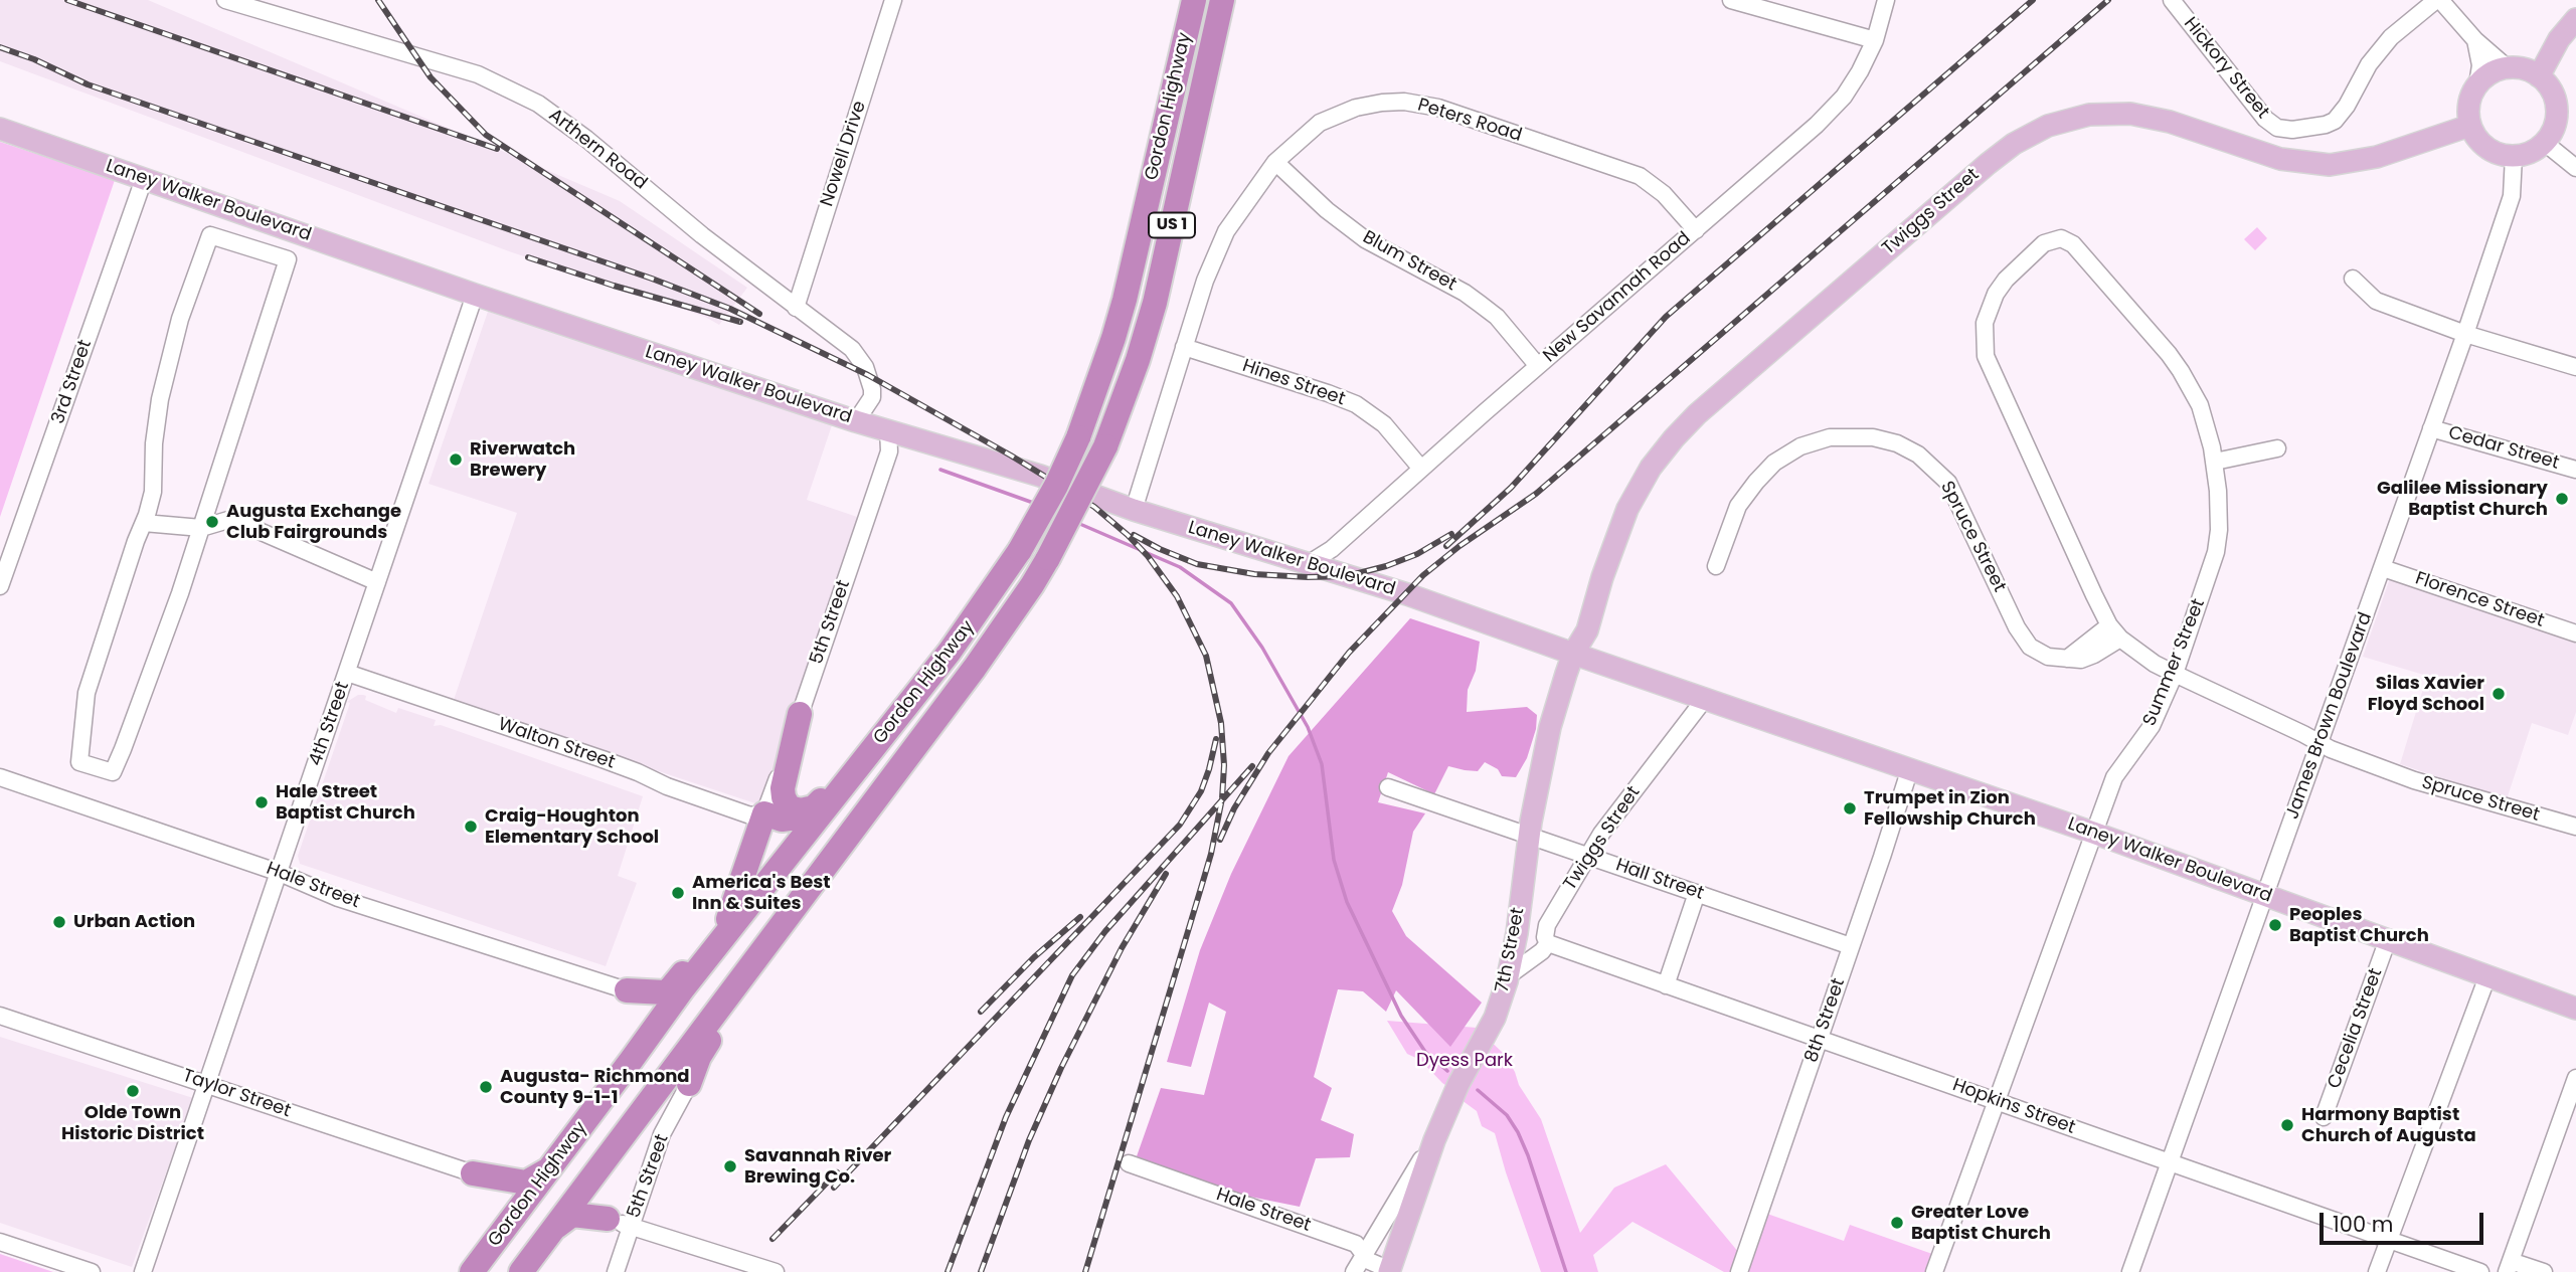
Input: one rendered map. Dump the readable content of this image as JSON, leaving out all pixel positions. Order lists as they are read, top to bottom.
{
  "streets": {
    "highway": ["Gordon Highway", "US 1"],
    "main road": ["Laney Walker Boulevard", "Twiggs Street", "7th Street"],
    "street": [
      "Hickory Street",
      "Peters Road",
      "Arthern Road",
      "Nowell Drive",
      "Blum Street",
      "New Savannah Road",
      "3rd Street",
      "Hines Street",
      "Cedar Street",
      "Spruce Street",
      "Florence Street",
      "5th Street",
      "Summer Street",
      "James Brown Boulevard",
      "4th Street",
      "Walton Street",
      "Hall Street",
      "Hale Street",
      "8th Street",
      "Cecelia Street",
      "Taylor Street",
      "Hopkins Street"
    ]
  },
  "crossings": [
    ["Peters Road", "Laney Walker Boulevard"],
    ["Peters Road", "Blum Street"],
    ["Peters Road", "New Savannah Road"],
    ["Peters Road", "Hines Street"],
    ["Arthern Road", "Nowell Drive"],
    ["Arthern Road", "Laney Walker Boulevard"],
    ["Laney Walker Boulevard", "Twiggs Street"],
    ["Laney Walker Boulevard", "New Savannah Road"],
    ["Laney Walker Boulevard", "3rd Street"],
    ["Laney Walker Boulevard", "5th Street"],
    ["Laney Walker Boulevard", "Summer Street"],
    ["Laney Walker Boulevard", "James Brown Boulevard"],
    ["Laney Walker Boulevard", "4th Street"],
    ["Laney Walker Boulevard", "7th Street"],
    ["Laney Walker Boulevard", "8th Street"],
    ["Laney Walker Boulevard", "Cecelia Street"],
    ["Twiggs Street", "James Brown Boulevard"],
    ["Twiggs Street", "Hall Street"],
    ["Twiggs Street", "7th Street"],
    ["Twiggs Street", "Hopkins Street"],
    ["Blum Street", "New Savannah Road"],
    ["New Savannah Road", "Hines Street"],
    ["Cedar Street", "James Brown Boulevard"],
    ["Spruce Street", "Summer Street"],
    ["Spruce Street", "James Brown Boulevard"],
    ["Florence Street", "James Brown Boulevard"],
    ["5th Street", "Walton Street"],
    ["Summer Street", "Hopkins Street"],
    ["James Brown Boulevard", "Hopkins Street"],
    ["4th Street", "Walton Street"],
    ["4th Street", "Hale Street"],
    ["4th Street", "Taylor Street"],
    ["Hall Street", "7th Street"],
    ["Hall Street", "8th Street"],
    ["Hale Street", "7th Street"],
    ["8th Street", "Hopkins Street"]
  ],
  "parks": ["Dyess Park"],
  "places": [
    "Riverwatch Brewery",
    "Galilee Missionary Baptist Church",
    "Augusta Exchange Club Fairgrounds",
    "Silas Xavier Floyd School",
    "Hale Street Baptist Church",
    "Trumpet in Zion Fellowship Church",
    "Craig-Houghton Elementary School",
    "America's Best Inn & Suites",
    "Urban Action",
    "Peoples Baptist Church",
    "Augusta- Richmond County 9-1-1",
    "Olde Town Historic District",
    "Harmony Baptist Church of Augusta",
    "Savannah River Brewing Co.",
    "Greater Love Baptist Church"
  ],
  "scale_bar": "100 m"
}
